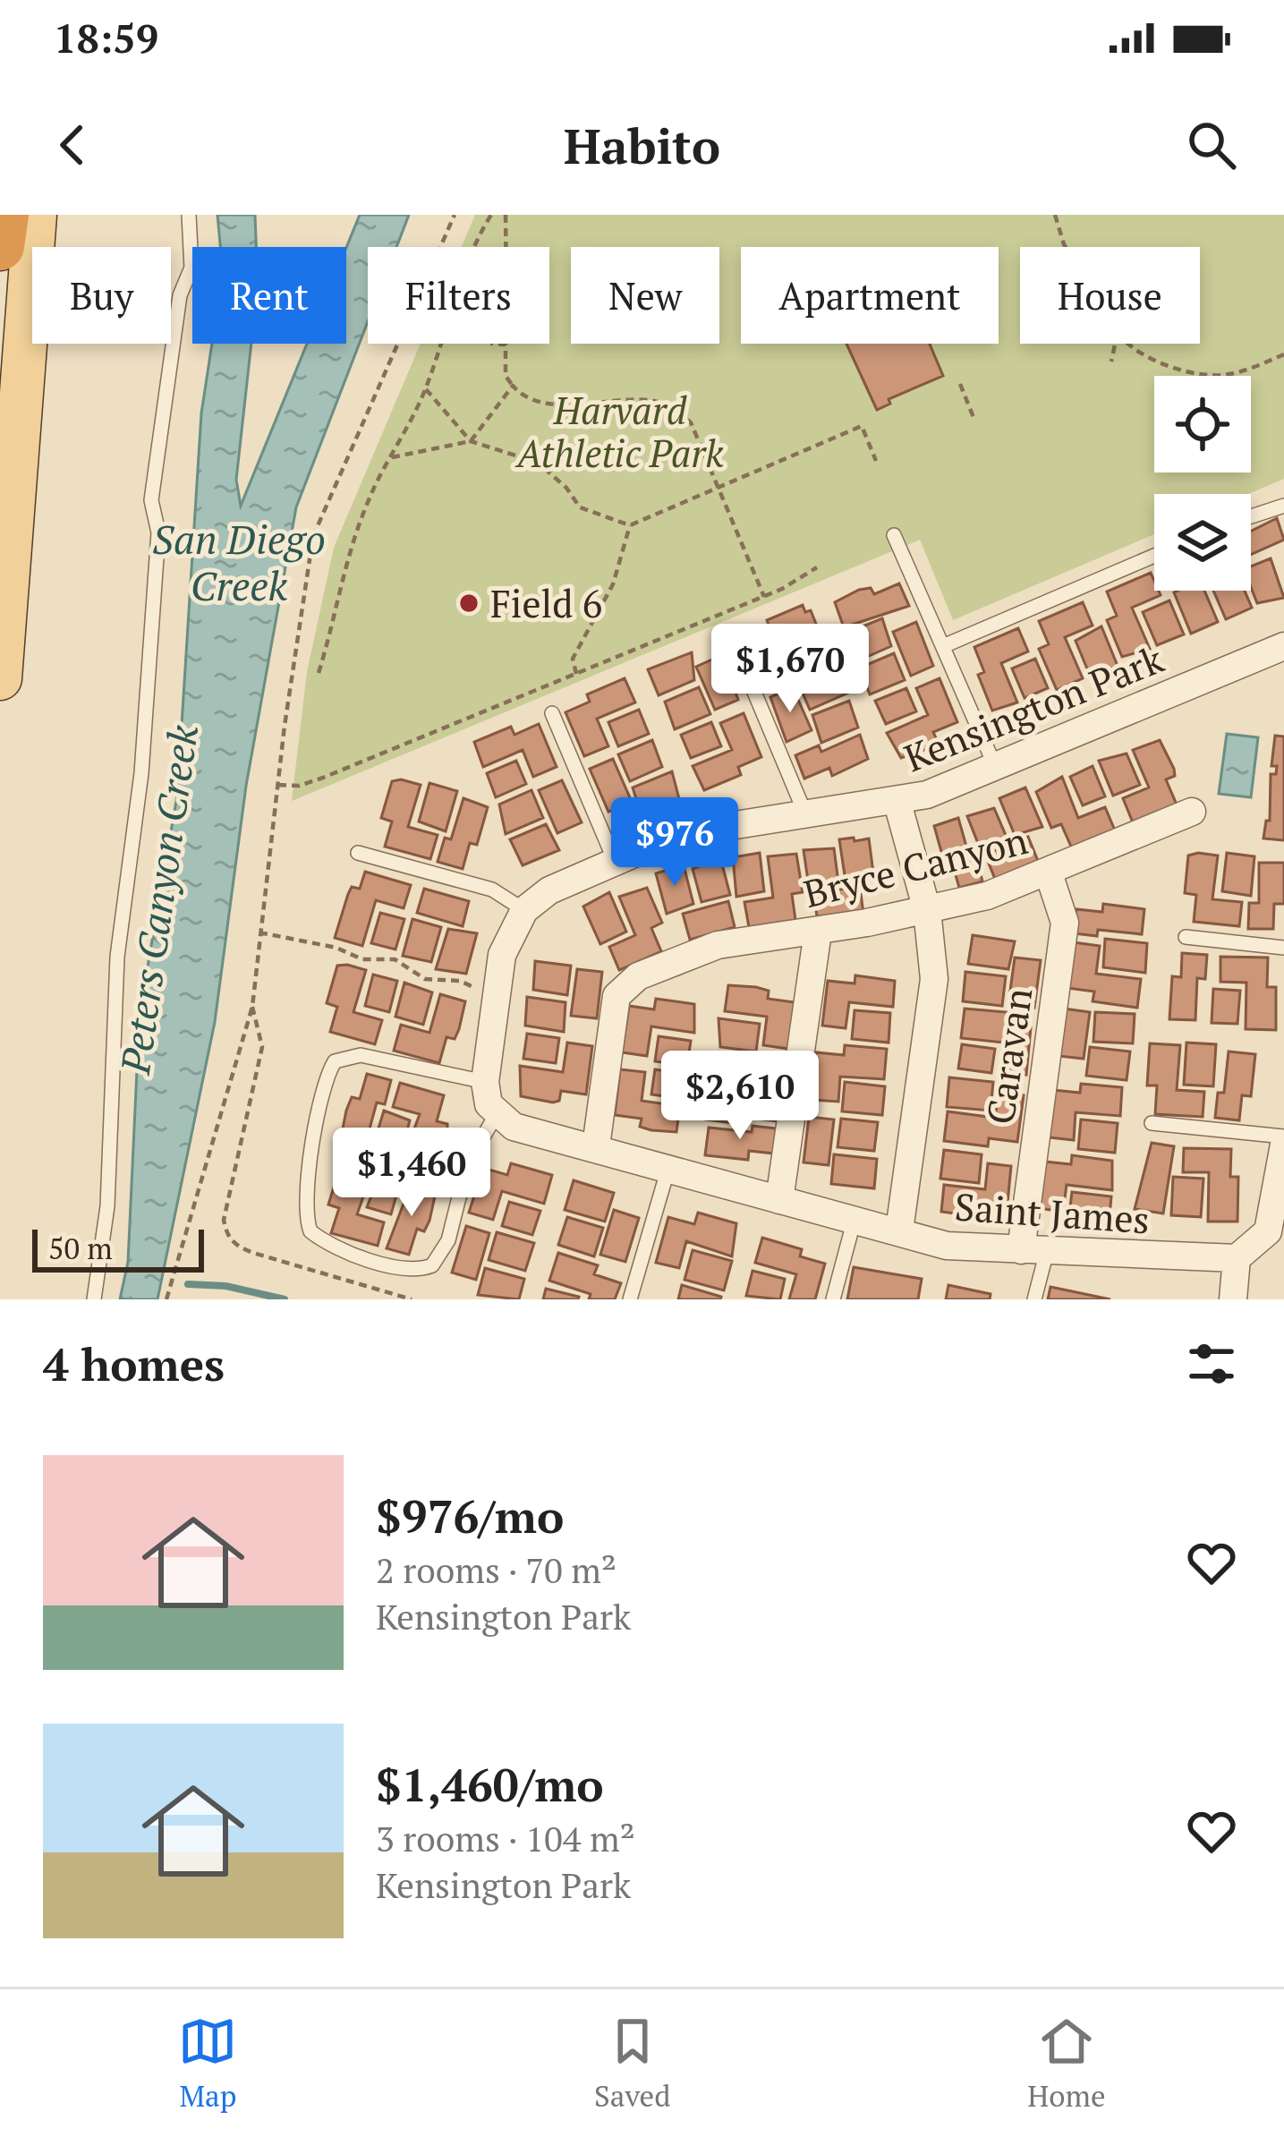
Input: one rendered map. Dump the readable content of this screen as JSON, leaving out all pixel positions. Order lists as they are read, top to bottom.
{
  "streets": {
    "street": [
      "Kensington Park",
      "Bryce Canyon",
      "Caravan",
      "Saint James"
    ]
  },
  "crossings": [
    ["Bryce Canyon", "Caravan"],
    ["Bryce Canyon", "Saint James"],
    ["Caravan", "Saint James"]
  ],
  "water": ["San Diego Creek", "Peters Canyon Creek"],
  "parks": ["Harvard Athletic Park"],
  "places": ["Field 6"],
  "scale_bar": "50 m",
  "page": {
    "status": "18:59",
    "header": "Habito",
    "chip": [
      "Buy",
      "Rent",
      "Filters",
      "New",
      "Apartment",
      "House"
    ],
    "price": [
      "$1,670",
      "$976",
      "$2,610",
      "$1,460"
    ],
    "scale": "50 m",
    "heading": "4 homes",
    "list": [
      {
        "name": "$976/mo",
        "note": "2 rooms · 70 m² · Kensington Park"
      },
      {
        "name": "$1,460/mo",
        "note": "3 rooms · 104 m² · Kensington Park"
      }
    ],
    "tabs": ["Map", "Saved", "Home"]
  }
}
